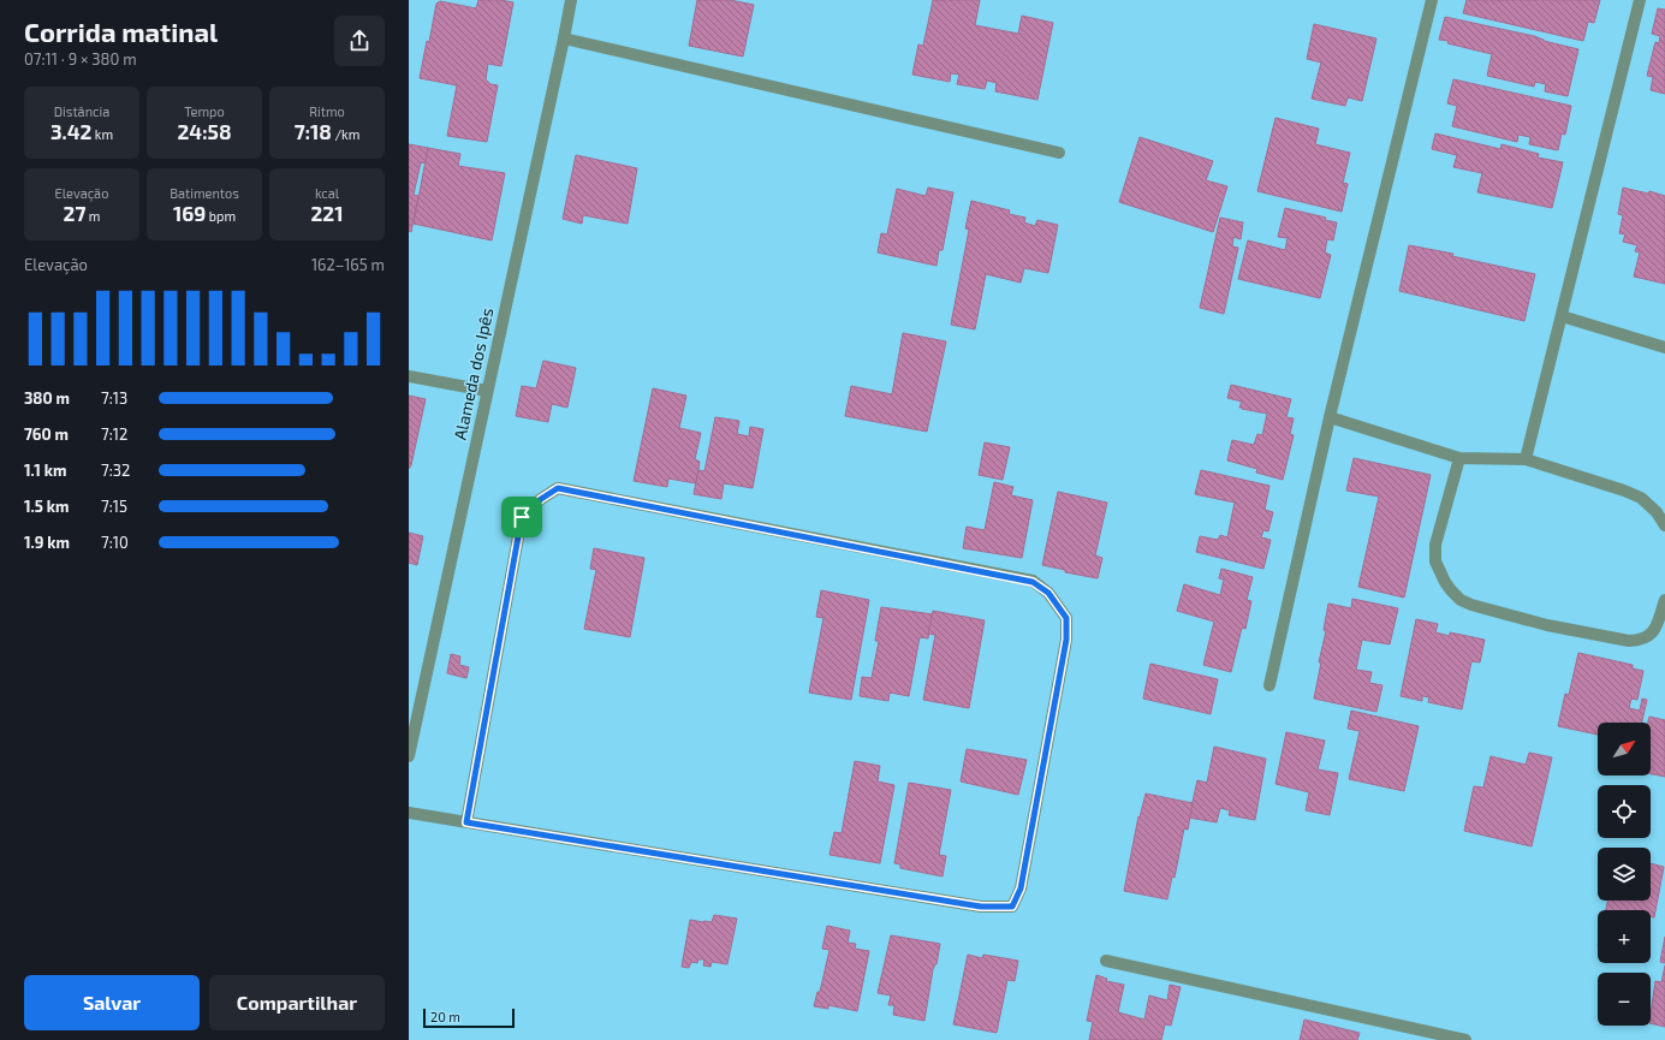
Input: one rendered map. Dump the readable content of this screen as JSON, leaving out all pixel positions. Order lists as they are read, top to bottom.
{
  "streets": {
    "street": ["Alameda dos Ipês"]
  },
  "scale_bar": "20 m",
  "north": "top right",
  "page": {
    "heading": ["Corrida matinal", "07:11 · 9 × 380 m"],
    "stats": [
      ["Distância", "3.42 km"],
      ["Tempo", "24:58"],
      ["Ritmo", "7:18 /km"],
      ["Elevação", "27 m"],
      ["Batimentos", "169 bpm"],
      ["kcal", "221"]
    ],
    "chart": ["Elevação", "162–165 m"],
    "list": [
      {
        "name": "380 m",
        "note": "7:13"
      },
      {
        "name": "760 m",
        "note": "7:12"
      },
      {
        "name": "1.1 km",
        "note": "7:32"
      },
      {
        "name": "1.5 km",
        "note": "7:15"
      },
      {
        "name": "1.9 km",
        "note": "7:10"
      }
    ],
    "map_buttons": ["+", "−"],
    "buttons": ["Salvar", "Compartilhar"],
    "scale": "20 m"
  }
}
